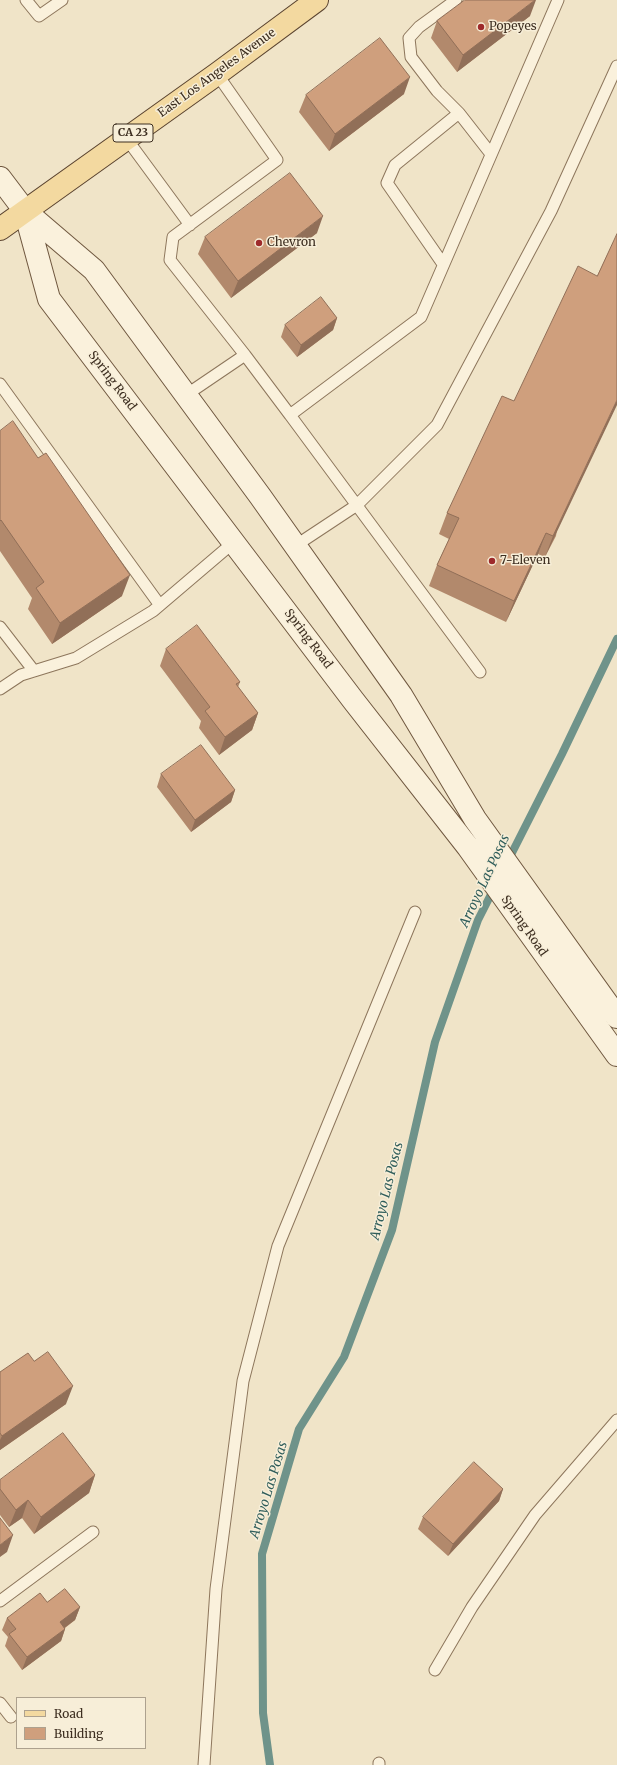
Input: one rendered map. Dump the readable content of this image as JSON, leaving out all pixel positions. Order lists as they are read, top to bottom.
{
  "streets": {
    "main road": ["East Los Angeles Avenue", "CA 23", "Spring Road"]
  },
  "crossings": [
    ["East Los Angeles Avenue", "Spring Road"]
  ],
  "water": ["Arroyo Las Posas"],
  "places": ["Popeyes", "Chevron", "7-Eleven"],
  "legend": ["Road", "Building"]
}
